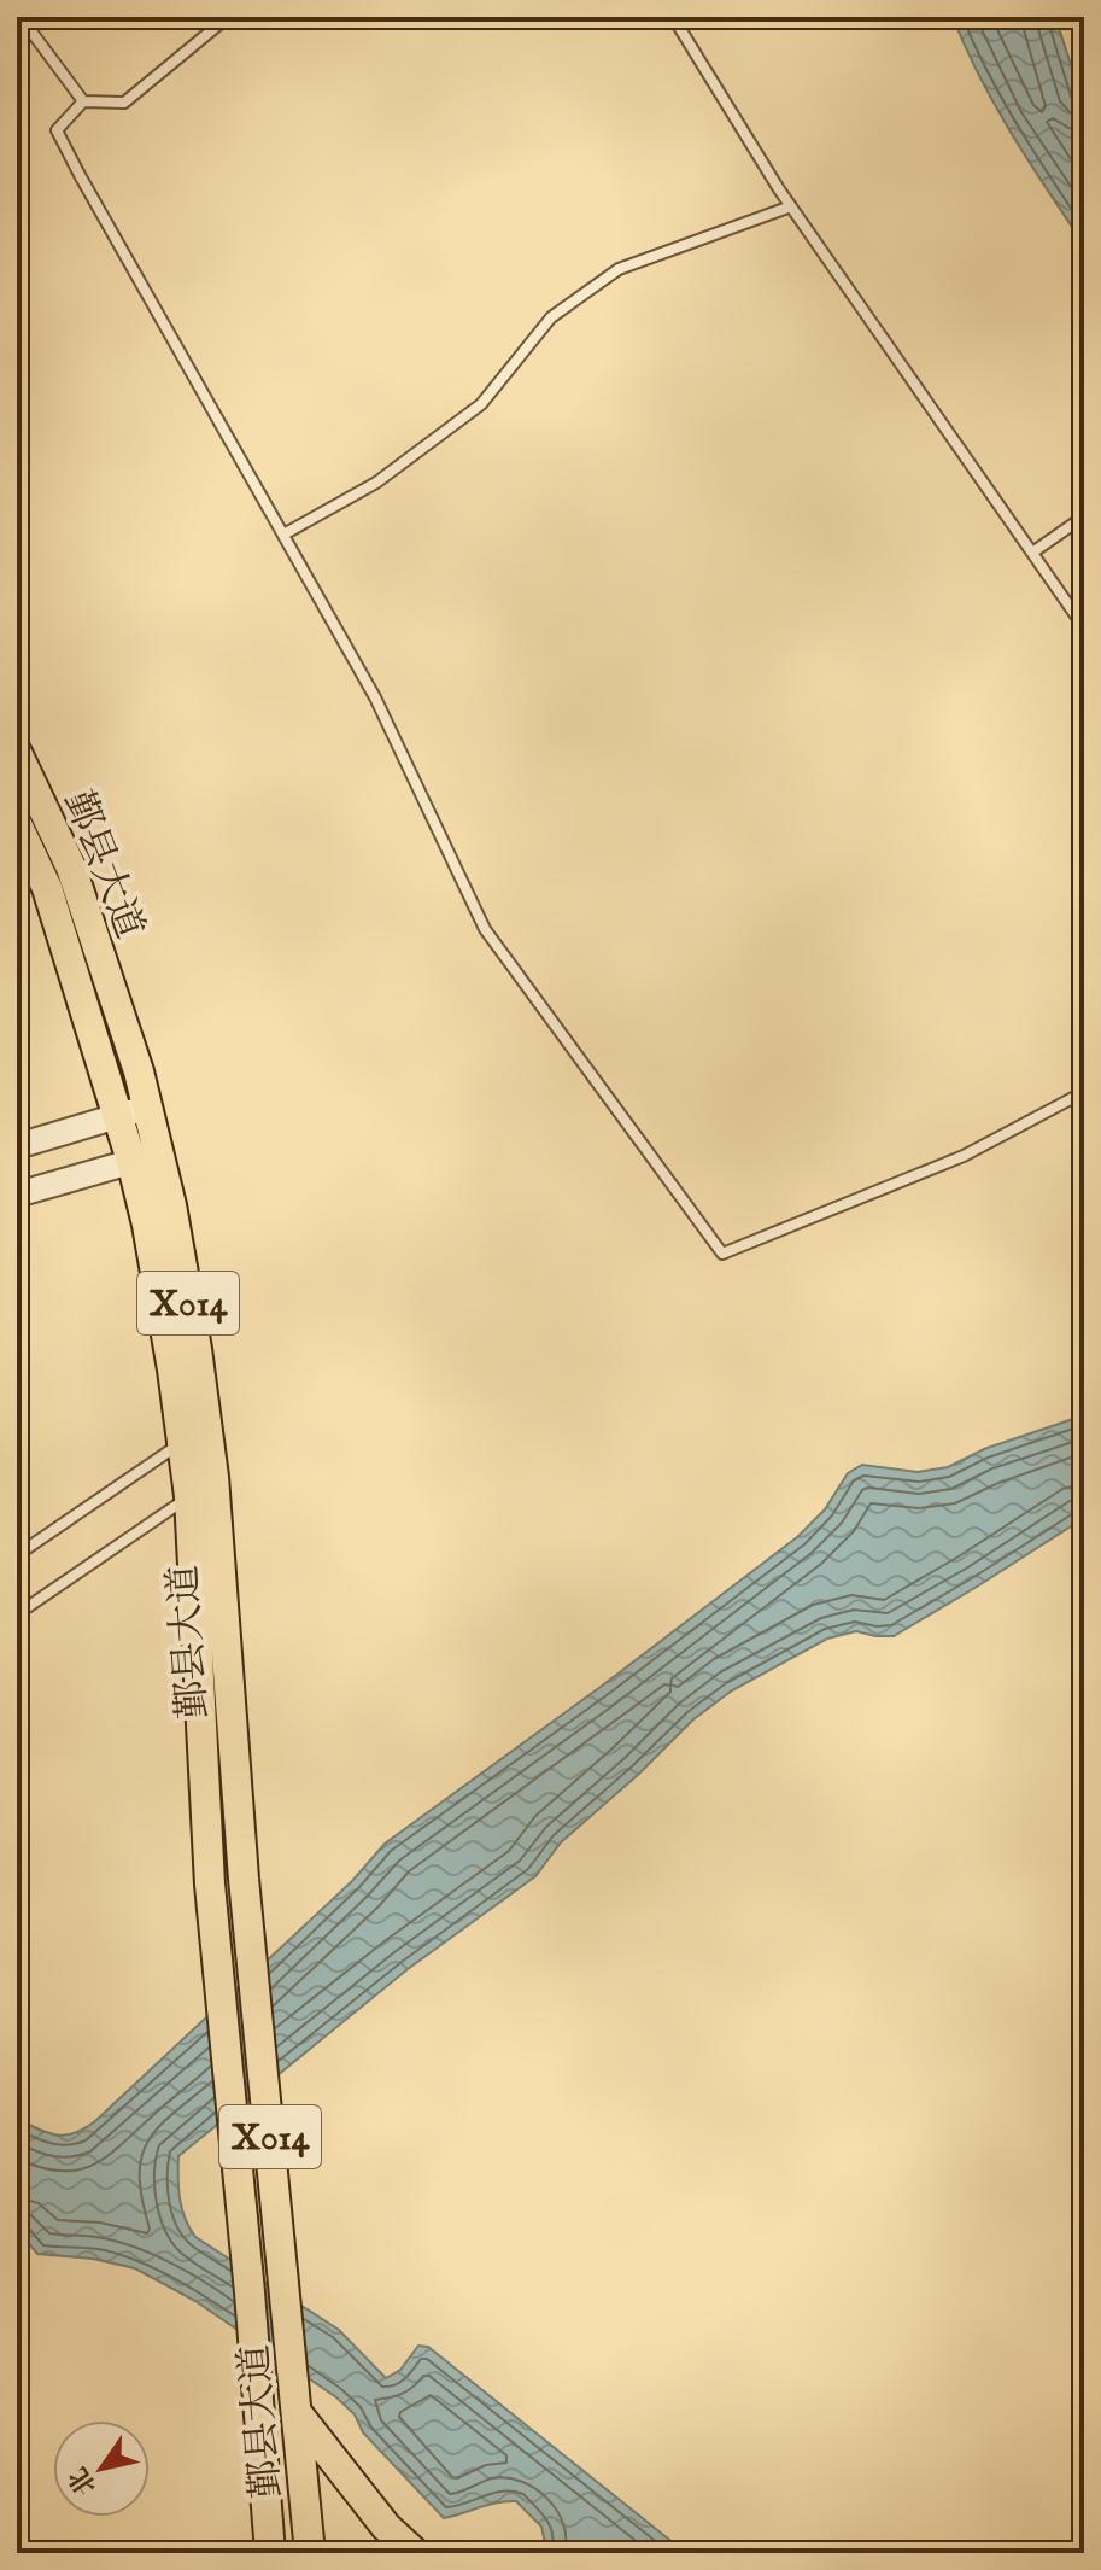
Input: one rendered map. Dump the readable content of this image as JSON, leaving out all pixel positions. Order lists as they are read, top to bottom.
{
  "streets": {
    "main road": ["鄞县大道", "X014"]
  },
  "north": "bottom left"
}
